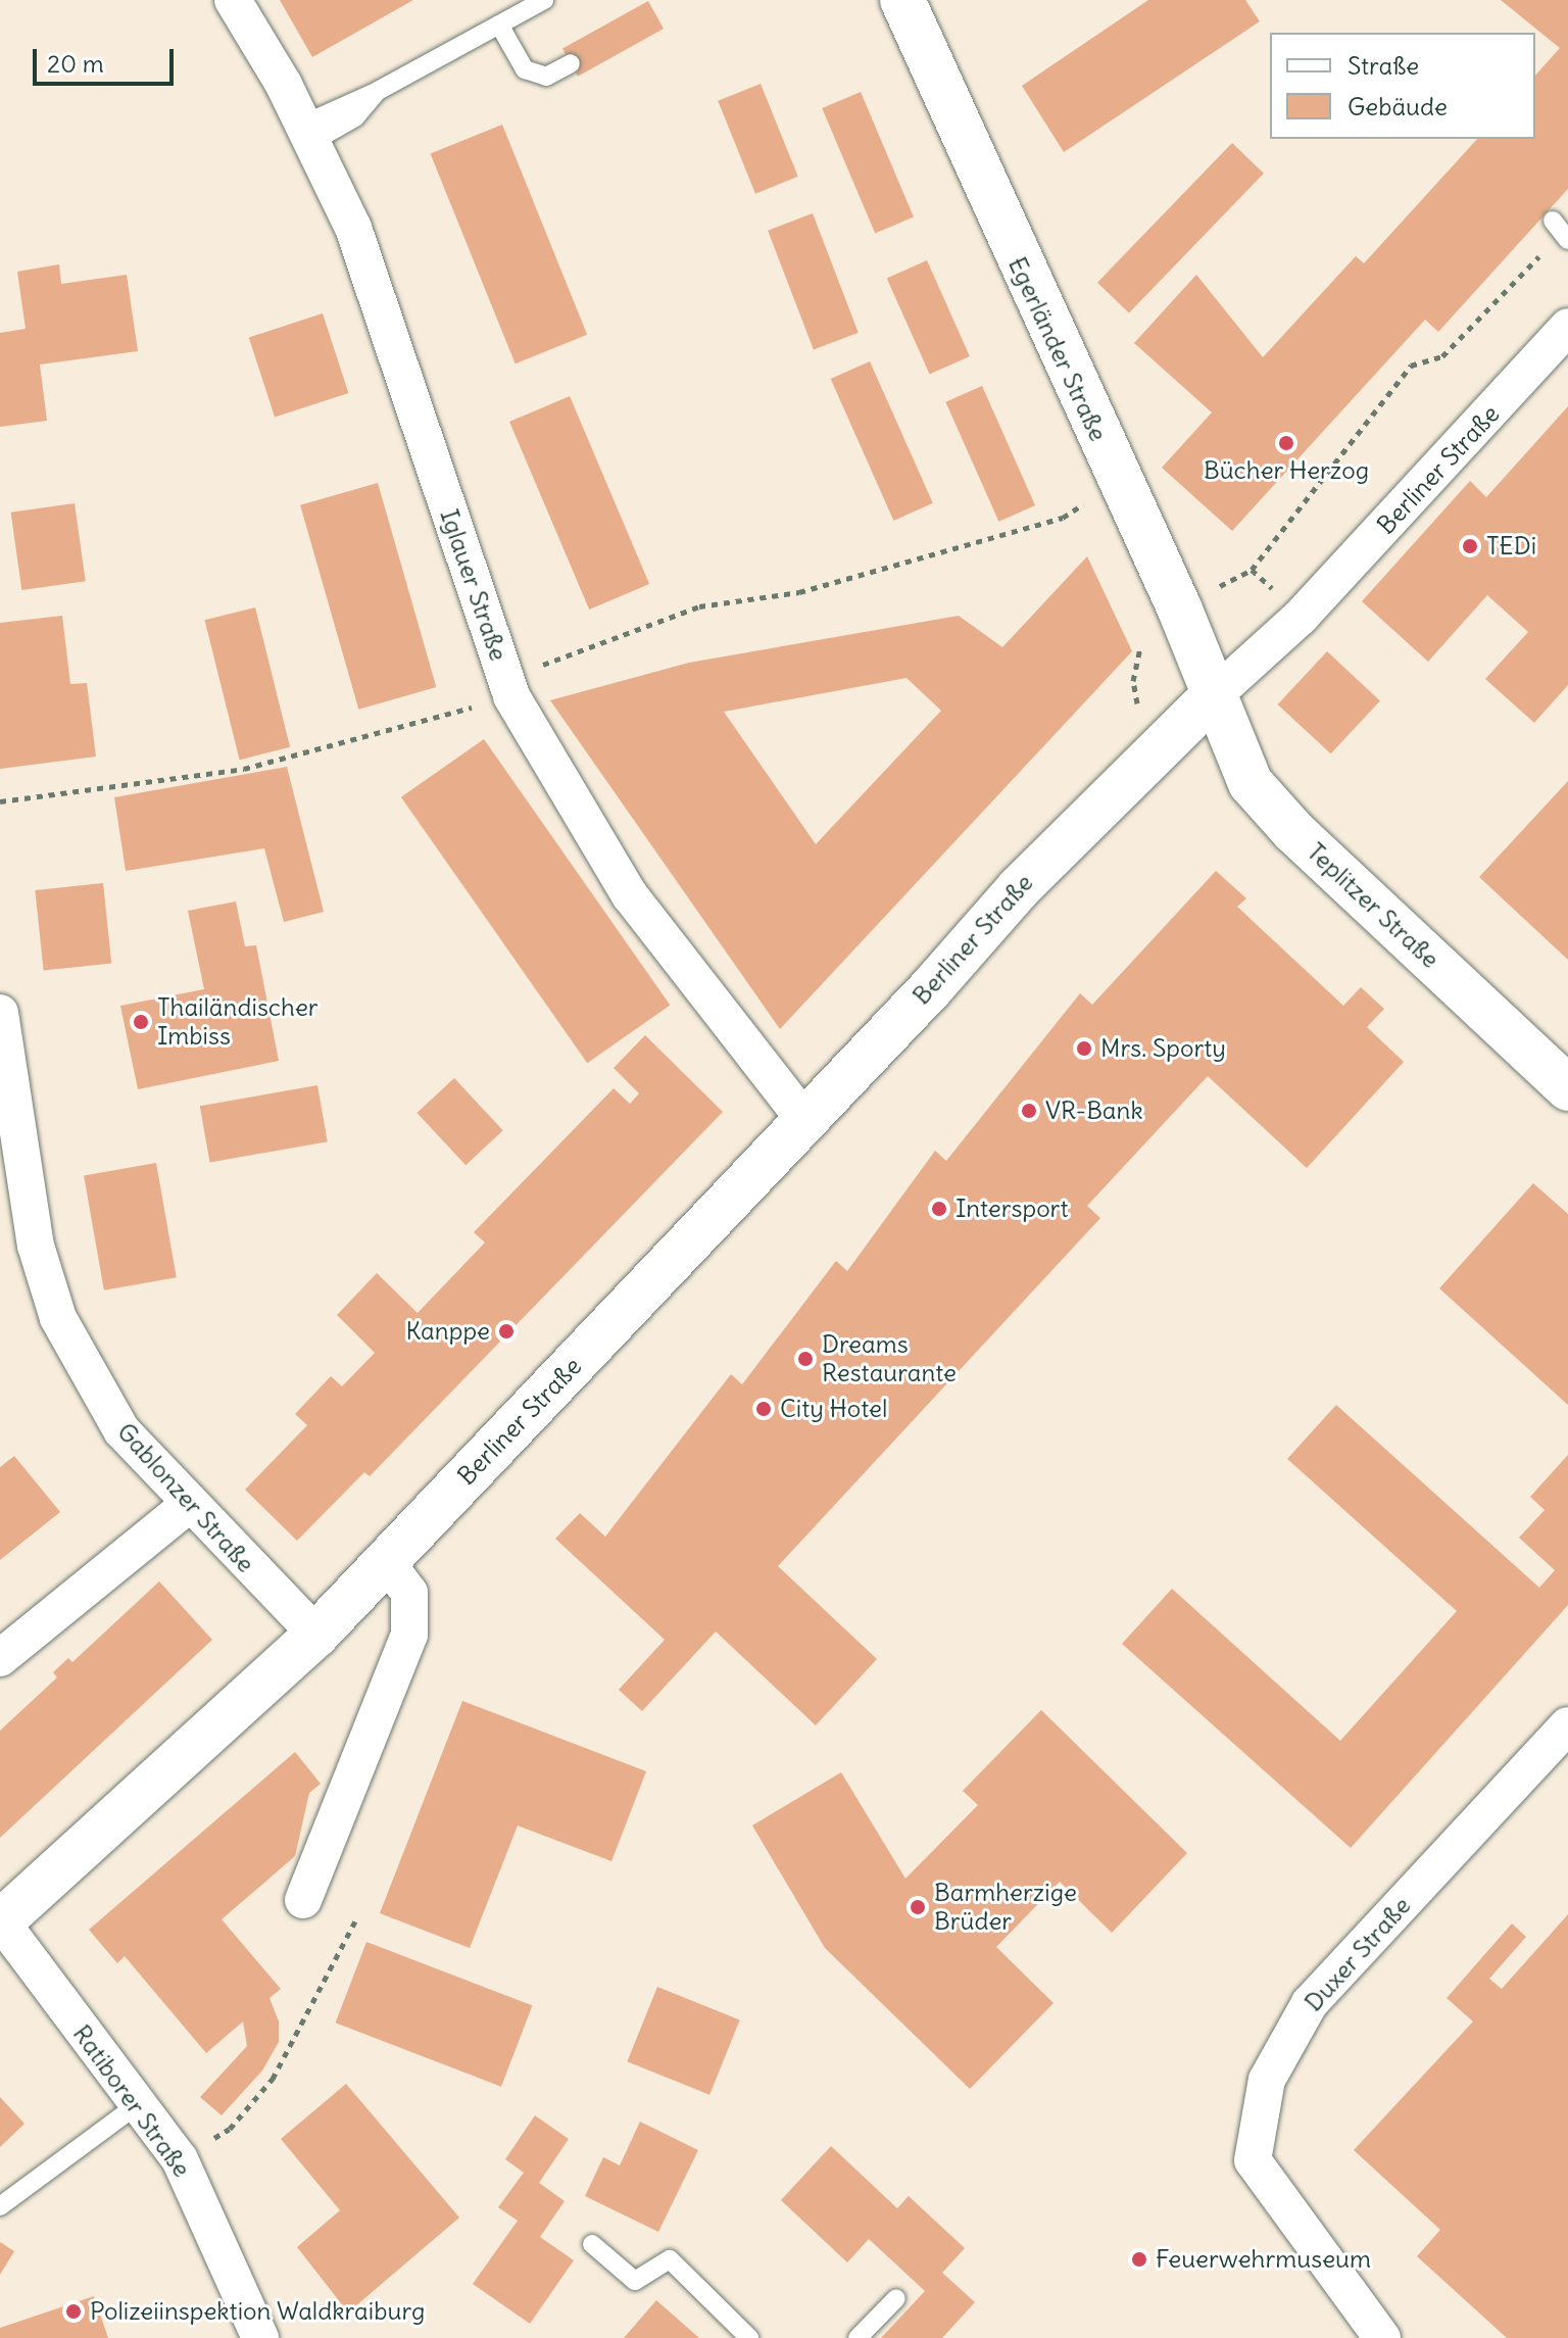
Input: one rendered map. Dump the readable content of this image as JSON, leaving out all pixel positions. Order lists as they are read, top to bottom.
{
  "streets": {
    "street": [
      "Egerländer Straße",
      "Berliner Straße",
      "Iglauer Straße",
      "Teplitzer Straße",
      "Gablonzer Straße",
      "Duxer Straße",
      "Ratiborer Straße"
    ]
  },
  "crossings": [
    ["Egerländer Straße", "Berliner Straße"],
    ["Egerländer Straße", "Teplitzer Straße"],
    ["Berliner Straße", "Iglauer Straße"],
    ["Berliner Straße", "Teplitzer Straße"],
    ["Berliner Straße", "Gablonzer Straße"],
    ["Berliner Straße", "Ratiborer Straße"]
  ],
  "places": [
    "Bücher Herzog",
    "TEDi",
    "Thailändischer Imbiss",
    "Mrs. Sporty",
    "VR-Bank",
    "Intersport",
    "Kanppe",
    "Dreams Restaurante",
    "City Hotel",
    "Barmherzige Brüder",
    "Feuerwehrmuseum",
    "Polizeiinspektion Waldkraiburg"
  ],
  "legend": ["Straße", "Gebäude"],
  "scale_bar": "20 m"
}
